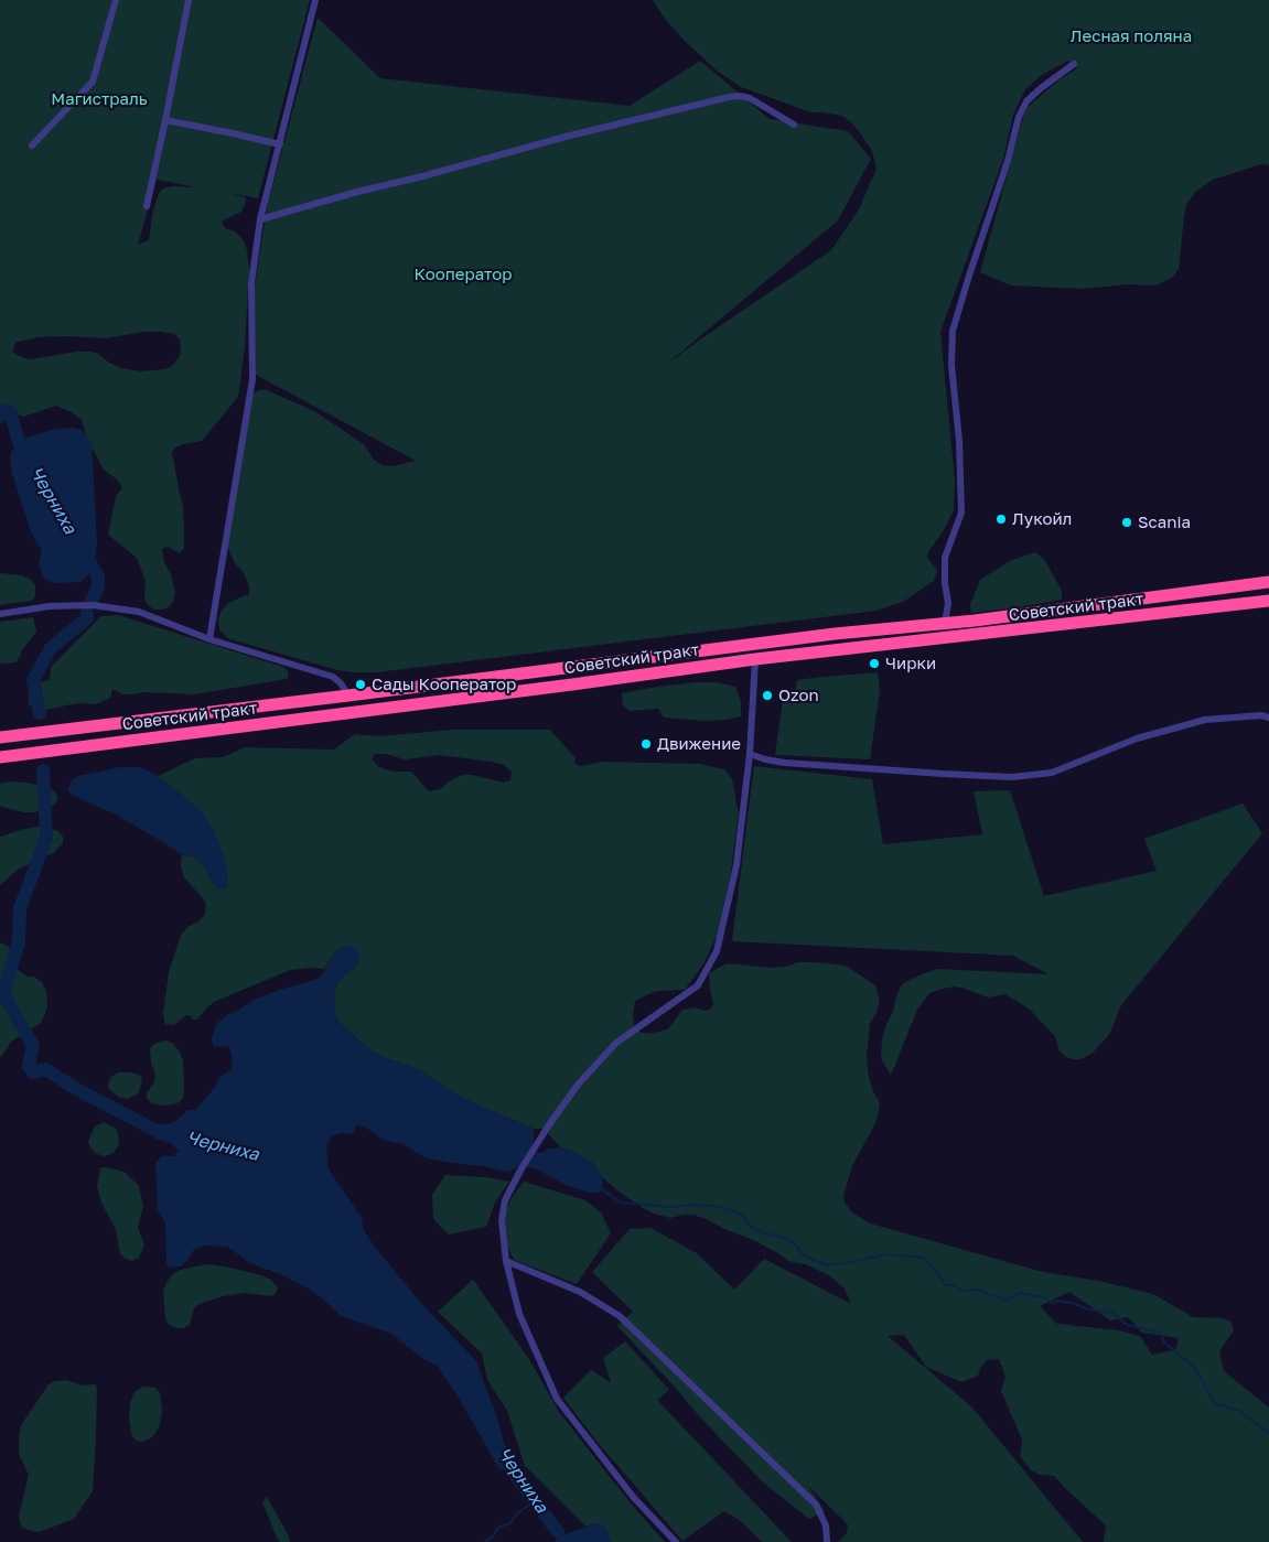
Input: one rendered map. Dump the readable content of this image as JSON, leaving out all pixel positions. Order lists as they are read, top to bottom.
{
  "streets": {
    "highway": ["Советский тракт"]
  },
  "water": ["Черниха"],
  "parks": ["Лесная поляна", "Магистраль", "Кооператор"],
  "places": [
    "Лукойл",
    "Scania",
    "Чирки",
    "Сады Кооператор",
    "Ozon",
    "Движение"
  ]
}
